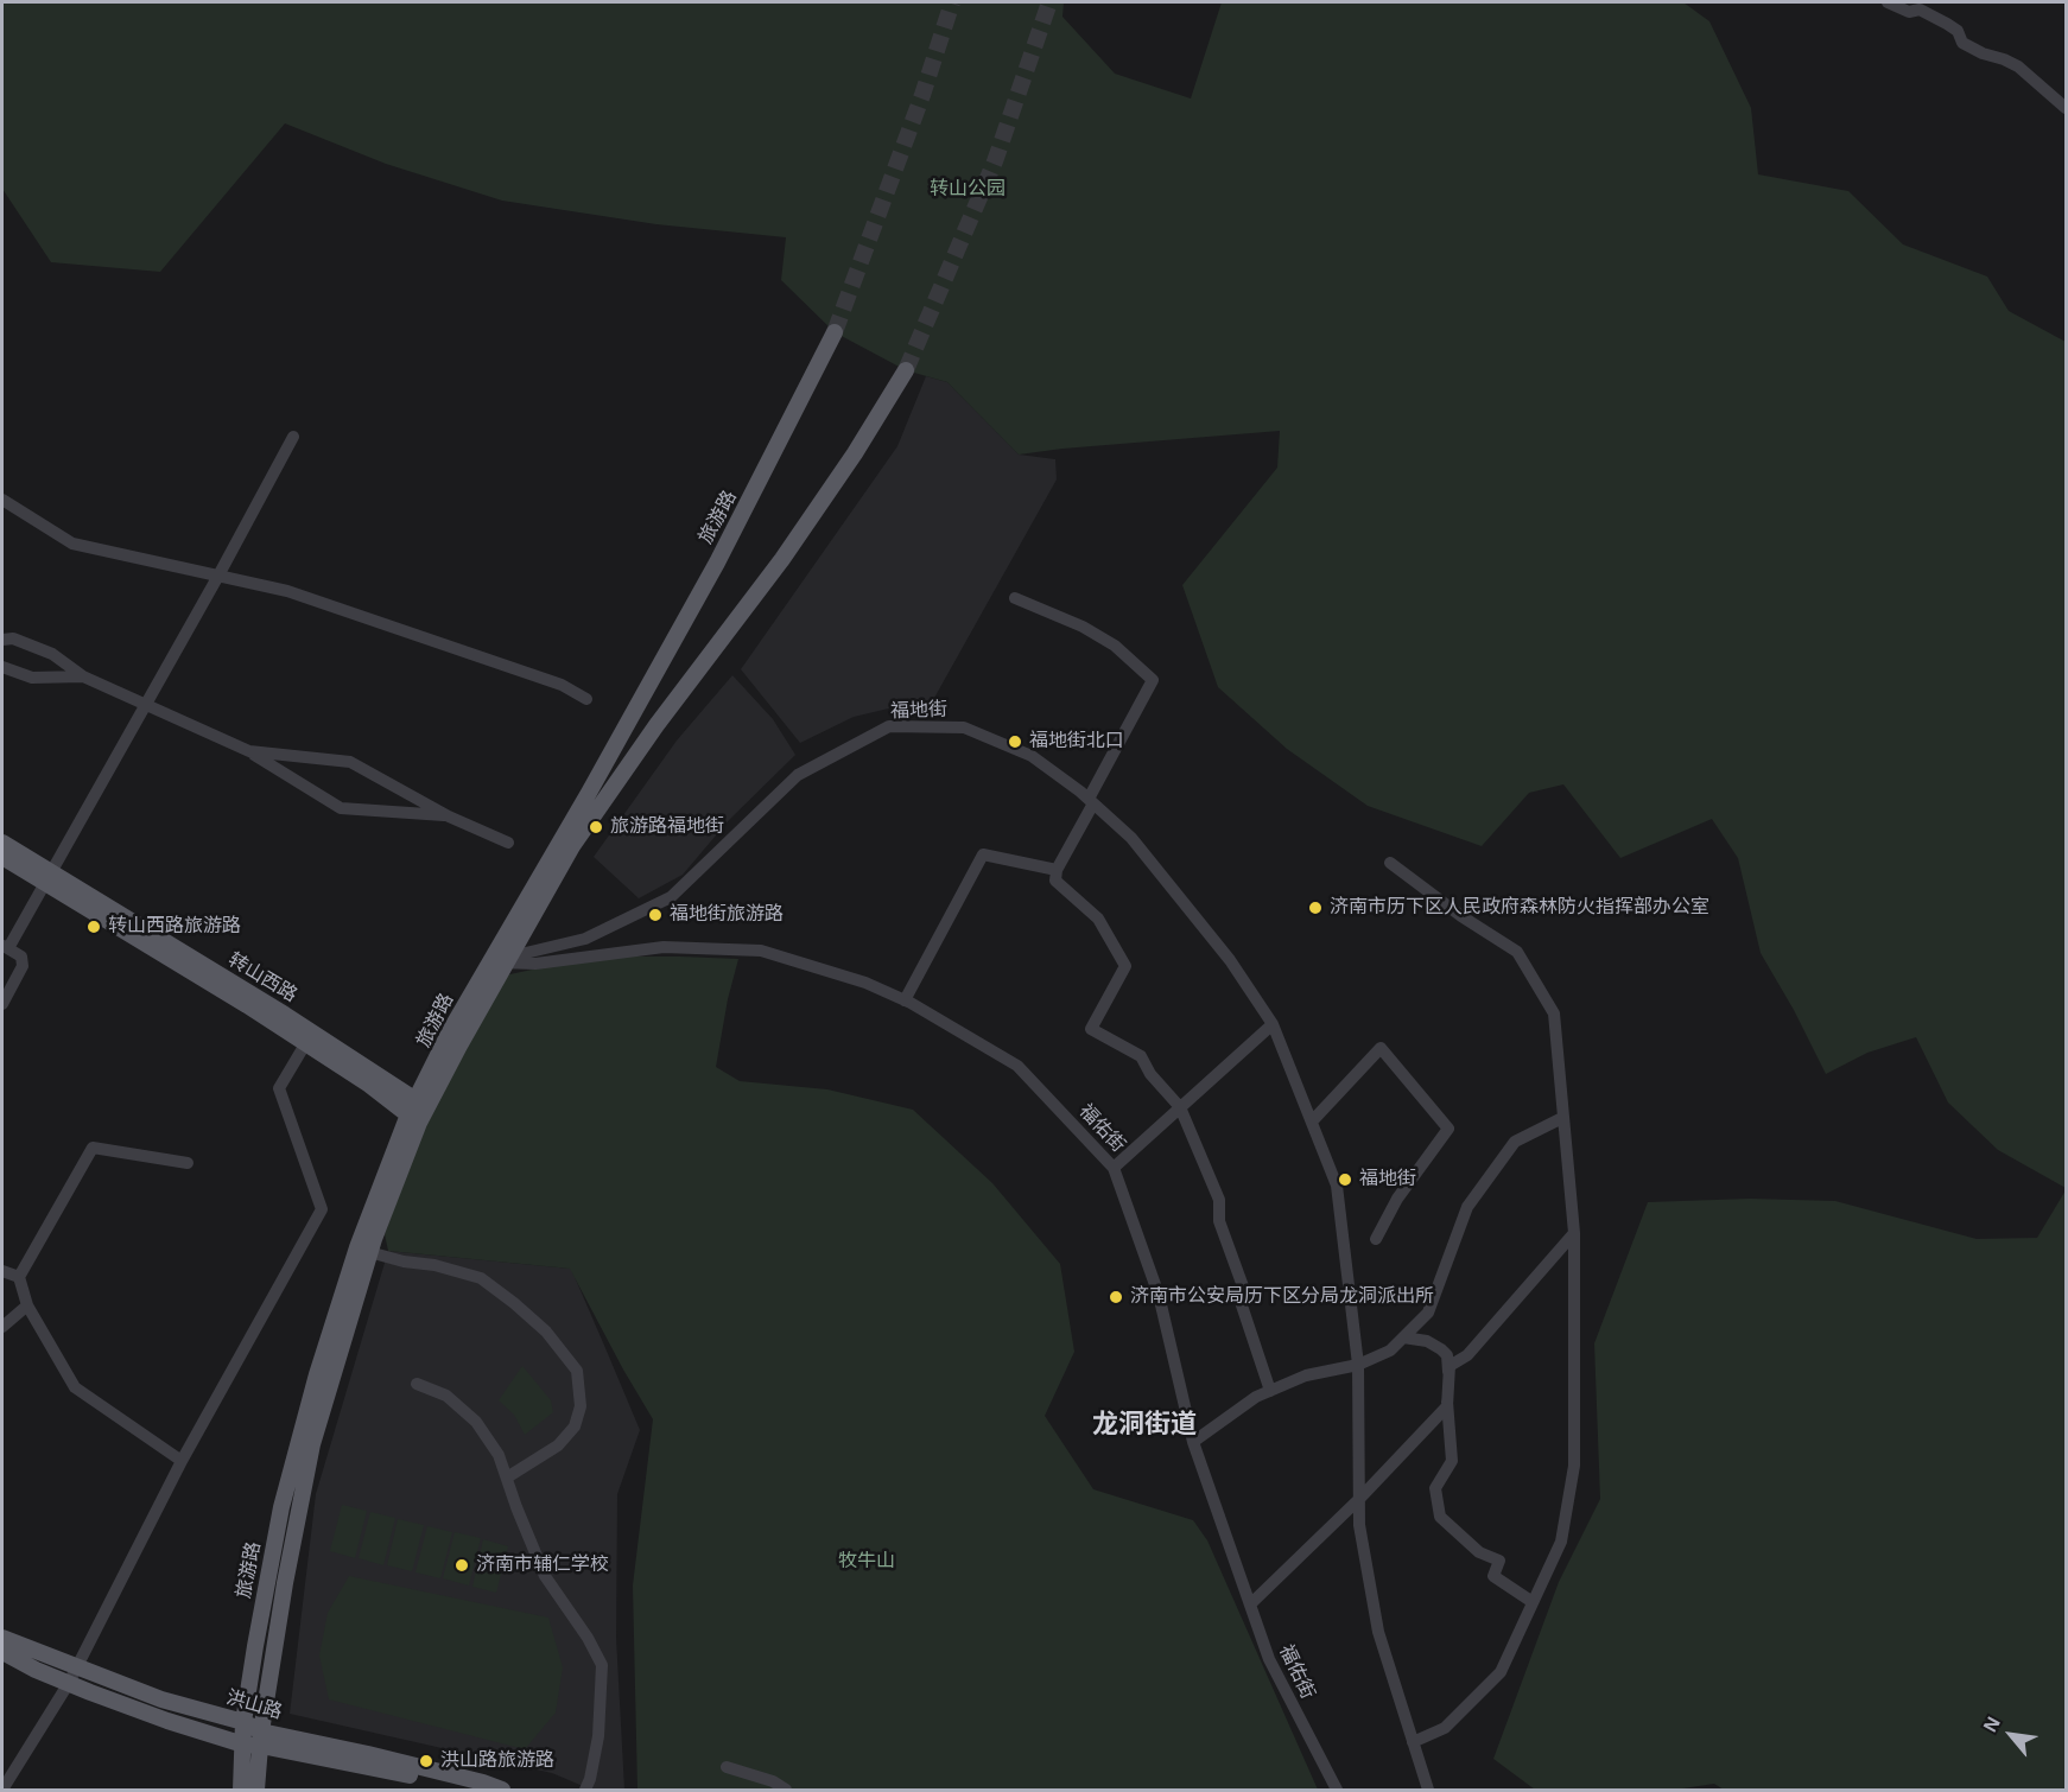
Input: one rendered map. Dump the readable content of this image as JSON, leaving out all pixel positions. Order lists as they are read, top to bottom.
{
  "streets": {
    "main road": ["旅游路", "转山西路", "洪山路"],
    "street": ["福地街", "福佑街"]
  },
  "crossings": [
    ["旅游路", "福地街"],
    ["旅游路", "转山西路"],
    ["旅游路", "福佑街"],
    ["旅游路", "洪山路"],
    ["福地街", "福佑街"]
  ],
  "districts": ["龙洞街道"],
  "parks": ["转山公园", "牧牛山"],
  "places": [
    "福地街北口",
    "旅游路福地街",
    "济南市历下区人民政府森林防火指挥部办公室",
    "福地街旅游路",
    "转山西路旅游路",
    "福地街",
    "济南市公安局历下区分局龙洞派出所",
    "济南市辅仁学校",
    "洪山路旅游路"
  ],
  "north": "top left"
}
